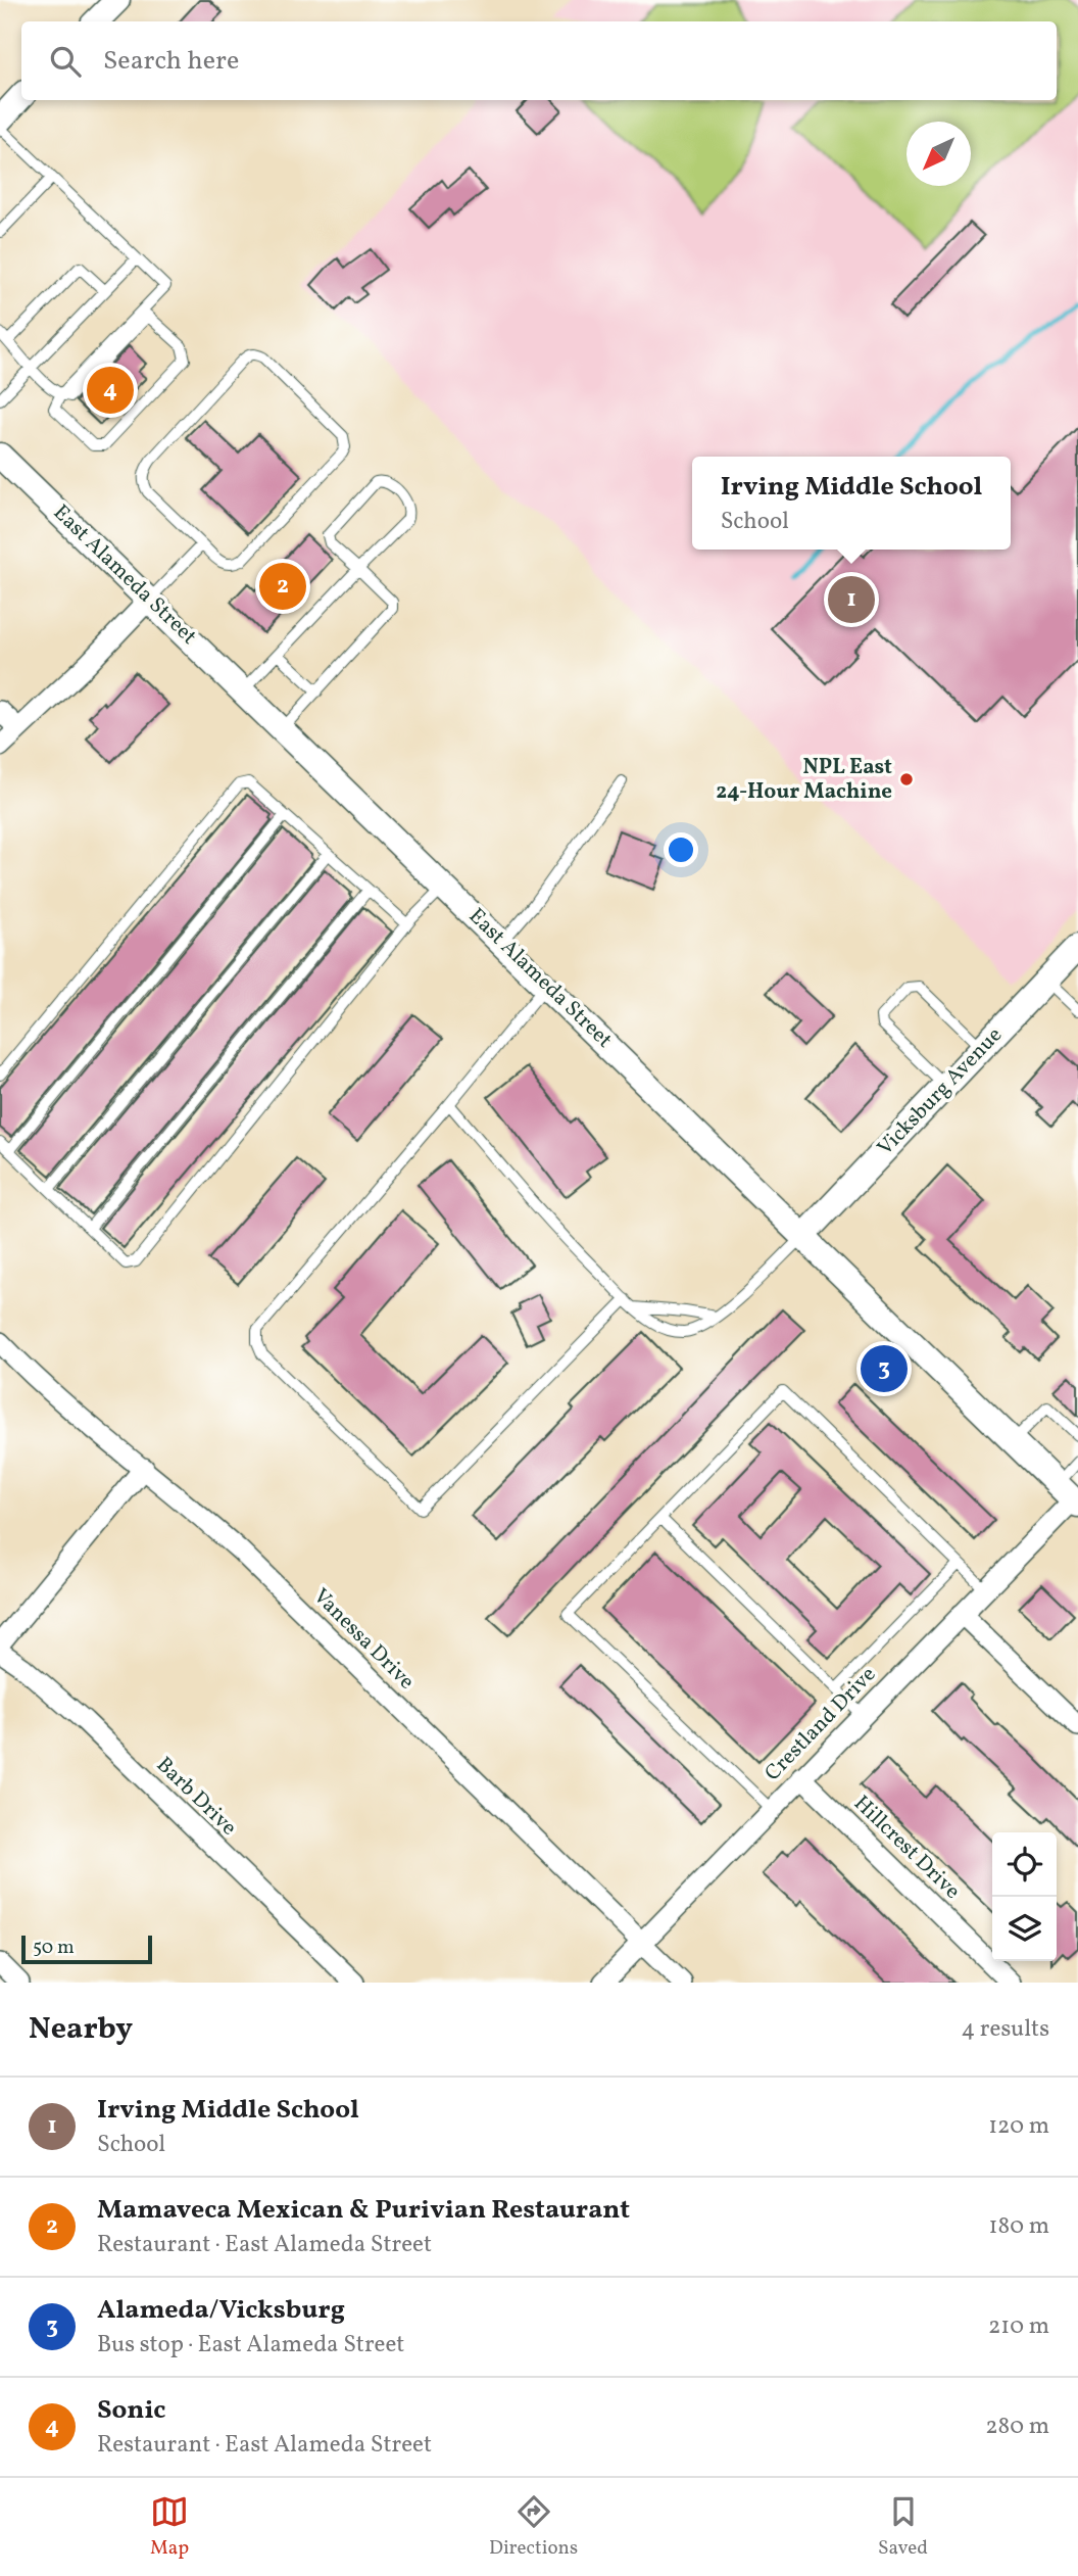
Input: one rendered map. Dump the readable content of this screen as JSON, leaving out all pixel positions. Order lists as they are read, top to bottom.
{
  "streets": {
    "street": [
      "East Alameda Street",
      "Vicksburg Avenue",
      "Vanessa Drive",
      "Crestland Drive",
      "Barb Drive",
      "Hillcrest Drive"
    ]
  },
  "crossings": [
    ["East Alameda Street", "Vicksburg Avenue"],
    ["East Alameda Street", "Crestland Drive"],
    ["Vanessa Drive", "Crestland Drive"],
    ["Crestland Drive", "Hillcrest Drive"]
  ],
  "places": ["NPL East 24-Hour Machine"],
  "scale_bar": "50 m",
  "north": "bottom left",
  "page": {
    "search": "Search here",
    "pins": [
      "4",
      "2",
      "1",
      "3"
    ],
    "popup": ["Irving Middle School", "School"],
    "scale": "50 m",
    "heading": ["Nearby", "4 results"],
    "list": [
      {
        "mark": "1",
        "name": "Irving Middle School",
        "note": "School",
        "value": "120 m"
      },
      {
        "mark": "2",
        "name": "Mamaveca Mexican & Purivian Restaurant",
        "note": "Restaurant · East Alameda Street",
        "value": "180 m"
      },
      {
        "mark": "3",
        "name": "Alameda/Vicksburg",
        "note": "Bus stop · East Alameda Street",
        "value": "210 m"
      },
      {
        "mark": "4",
        "name": "Sonic",
        "note": "Restaurant · East Alameda Street",
        "value": "280 m"
      }
    ],
    "nav": ["Map", "Directions", "Saved"]
  }
}
